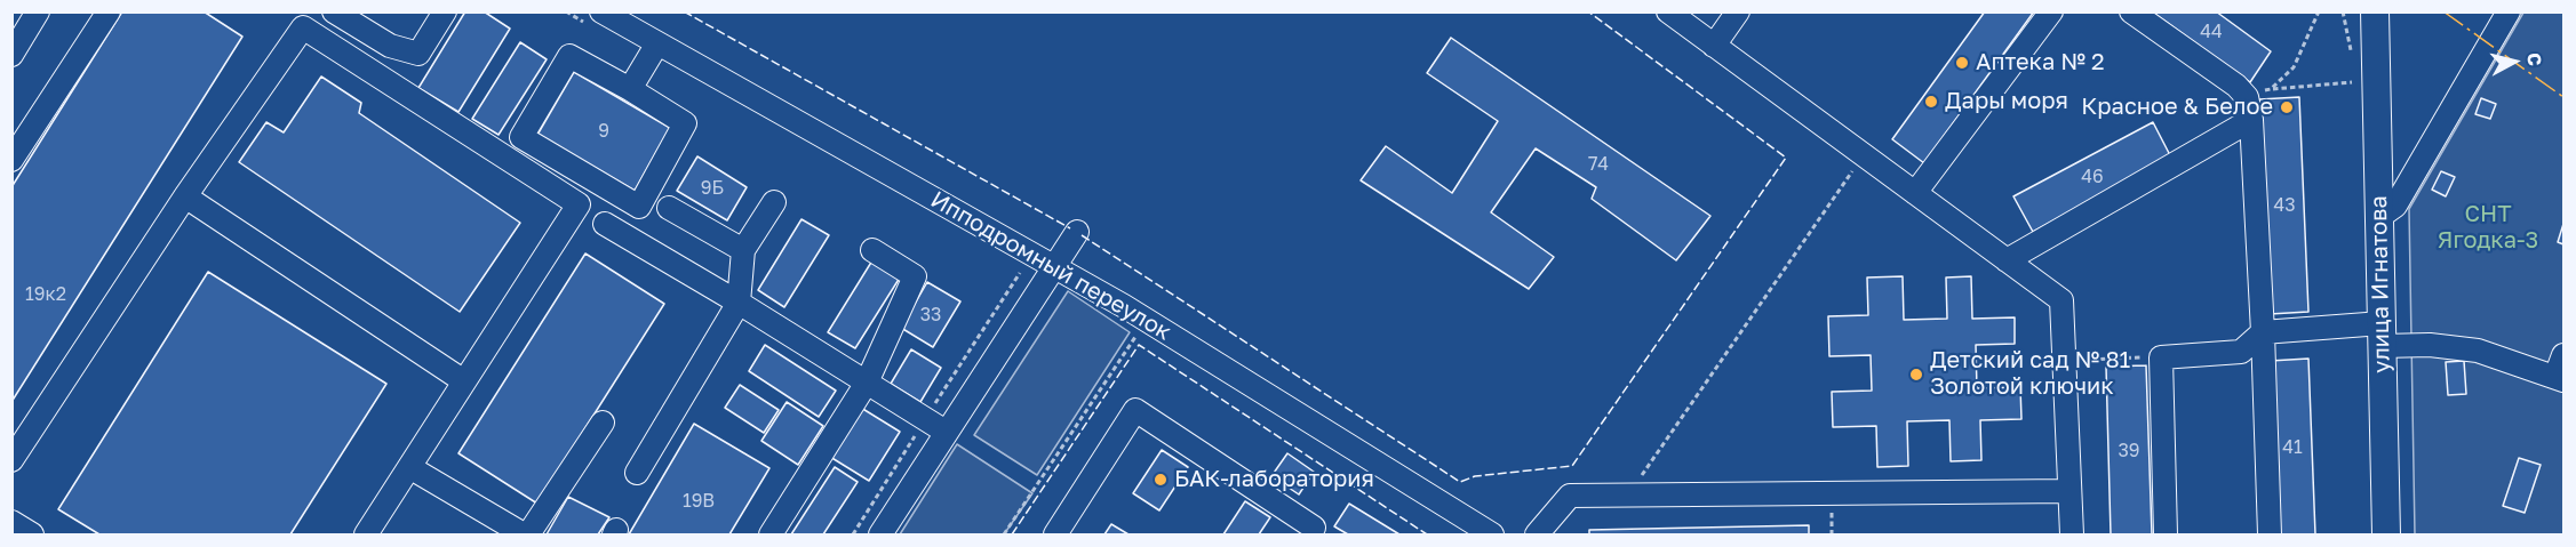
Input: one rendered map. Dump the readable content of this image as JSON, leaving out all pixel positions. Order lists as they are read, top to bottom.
{
  "streets": {
    "main road": ["улица Игнатова"],
    "street": ["Ипподромный переулок"]
  },
  "parks": ["СНТ Ягодка-3"],
  "places": [
    "Аптека № 2",
    "Дары моря",
    "Красное & Белое",
    "Детский сад № 81 Золотой ключик",
    "БАК-лаборатория"
  ],
  "house_numbers": [
    "44",
    "9",
    "74",
    "46",
    "9Б",
    "43",
    "19к2",
    "33",
    "41",
    "39",
    "19В"
  ],
  "north": "right"
}
